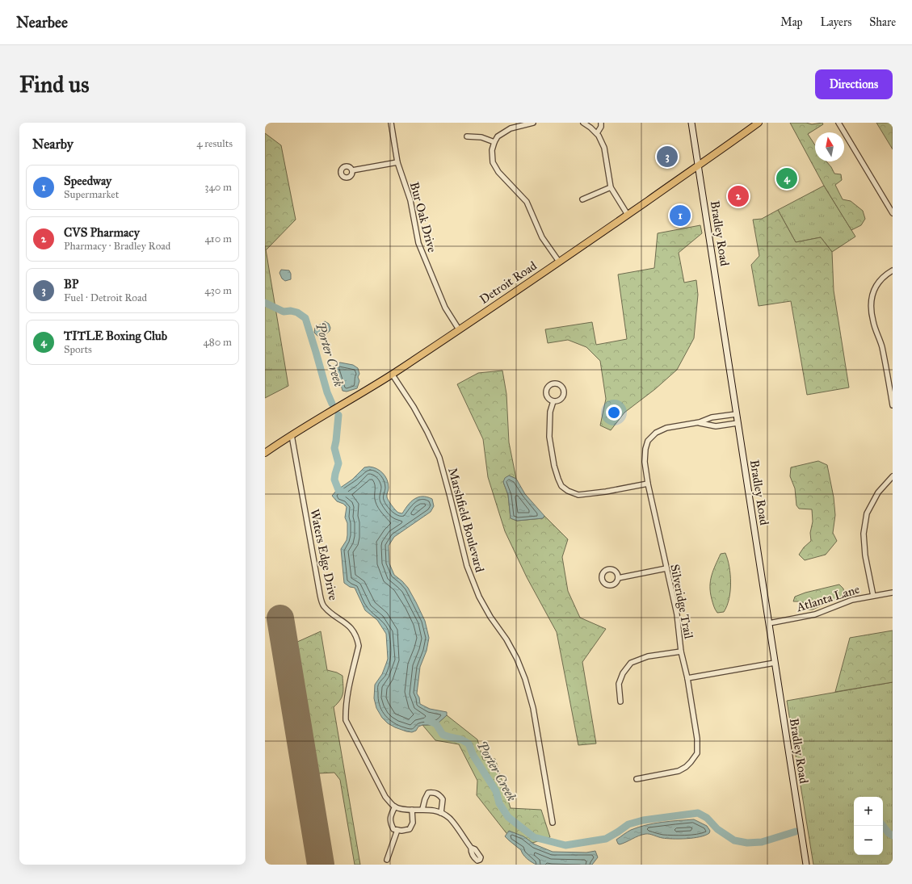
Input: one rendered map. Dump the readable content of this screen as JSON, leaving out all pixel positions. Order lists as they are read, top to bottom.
{
  "streets": {
    "main road": ["Detroit Road"],
    "street": [
      "Bur Oak Drive",
      "Bradley Road",
      "Marshfield Boulevard",
      "Waters Edge Drive",
      "Atlanta Lane",
      "Silveridge Trail"
    ]
  },
  "crossings": [
    ["Bur Oak Drive", "Detroit Road"],
    ["Bradley Road", "Detroit Road"],
    ["Bradley Road", "Atlanta Lane"],
    ["Bradley Road", "Silveridge Trail"],
    ["Detroit Road", "Marshfield Boulevard"],
    ["Detroit Road", "Waters Edge Drive"]
  ],
  "water": ["Porter Creek"],
  "north": "top",
  "page": {
    "header": "Nearbee",
    "nav": ["Map", "Layers", "Share"],
    "buttons": "Directions",
    "title": "Find us",
    "heading": ["Nearby", "4 results"],
    "pins": [
      "3",
      "4",
      "2",
      "1"
    ],
    "list": [
      {
        "mark": "1",
        "name": "Speedway",
        "note": "Supermarket",
        "value": "340 m"
      },
      {
        "mark": "2",
        "name": "CVS Pharmacy",
        "note": "Pharmacy · Bradley Road",
        "value": "410 m"
      },
      {
        "mark": "3",
        "name": "BP",
        "note": "Fuel · Detroit Road",
        "value": "430 m"
      },
      {
        "mark": "4",
        "name": "TITLE Boxing Club",
        "note": "Sports",
        "value": "480 m"
      }
    ],
    "map_buttons": ["+", "−"]
  }
}
